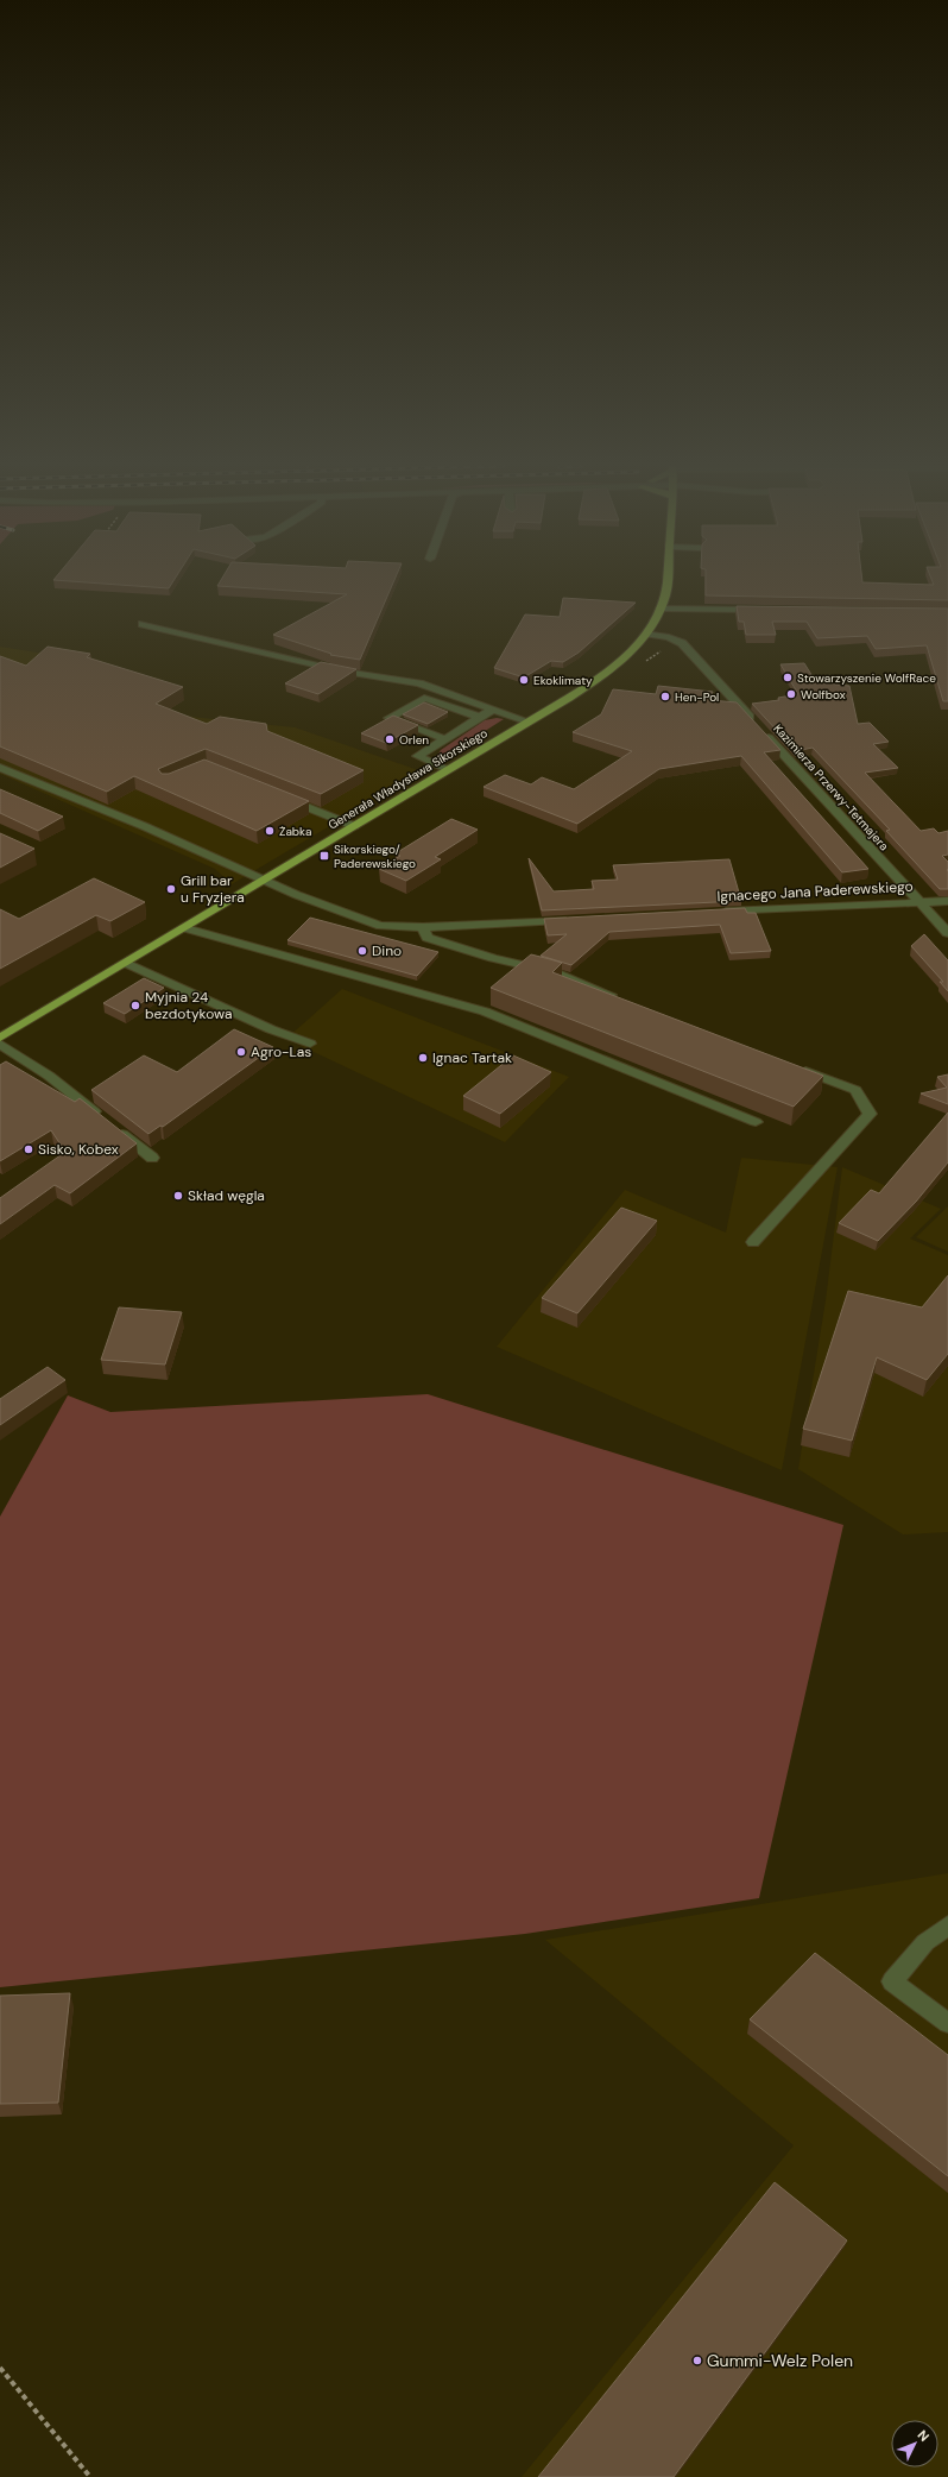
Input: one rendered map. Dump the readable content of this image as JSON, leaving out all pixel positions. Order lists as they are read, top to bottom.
{
  "streets": {
    "main road": ["Generała Władysława Sikorskiego"],
    "street": ["Kazimierza Przerwy-Tetmajera", "Ignacego Jana Paderewskiego"]
  },
  "crossings": [
    ["Generała Władysława Sikorskiego", "Kazimierza Przerwy-Tetmajera"],
    ["Kazimierza Przerwy-Tetmajera", "Ignacego Jana Paderewskiego"]
  ],
  "places": {
    "other": [
      "Stowarzyszenie WolfRace",
      "Ekoklimaty",
      "Wolfbox",
      "Hen-Pol",
      "Orlen",
      "Żabka",
      "Grill bar u Fryzjera",
      "Dino",
      "Myjnia 24 bezdotykowa",
      "Agro-Las",
      "Ignac Tartak",
      "Sisko, Kobex",
      "Skład węgla",
      "Gummi-Welz Polen"
    ],
    "transit": ["Sikorskiego/ Paderewskiego"]
  },
  "north": "top right"
}
